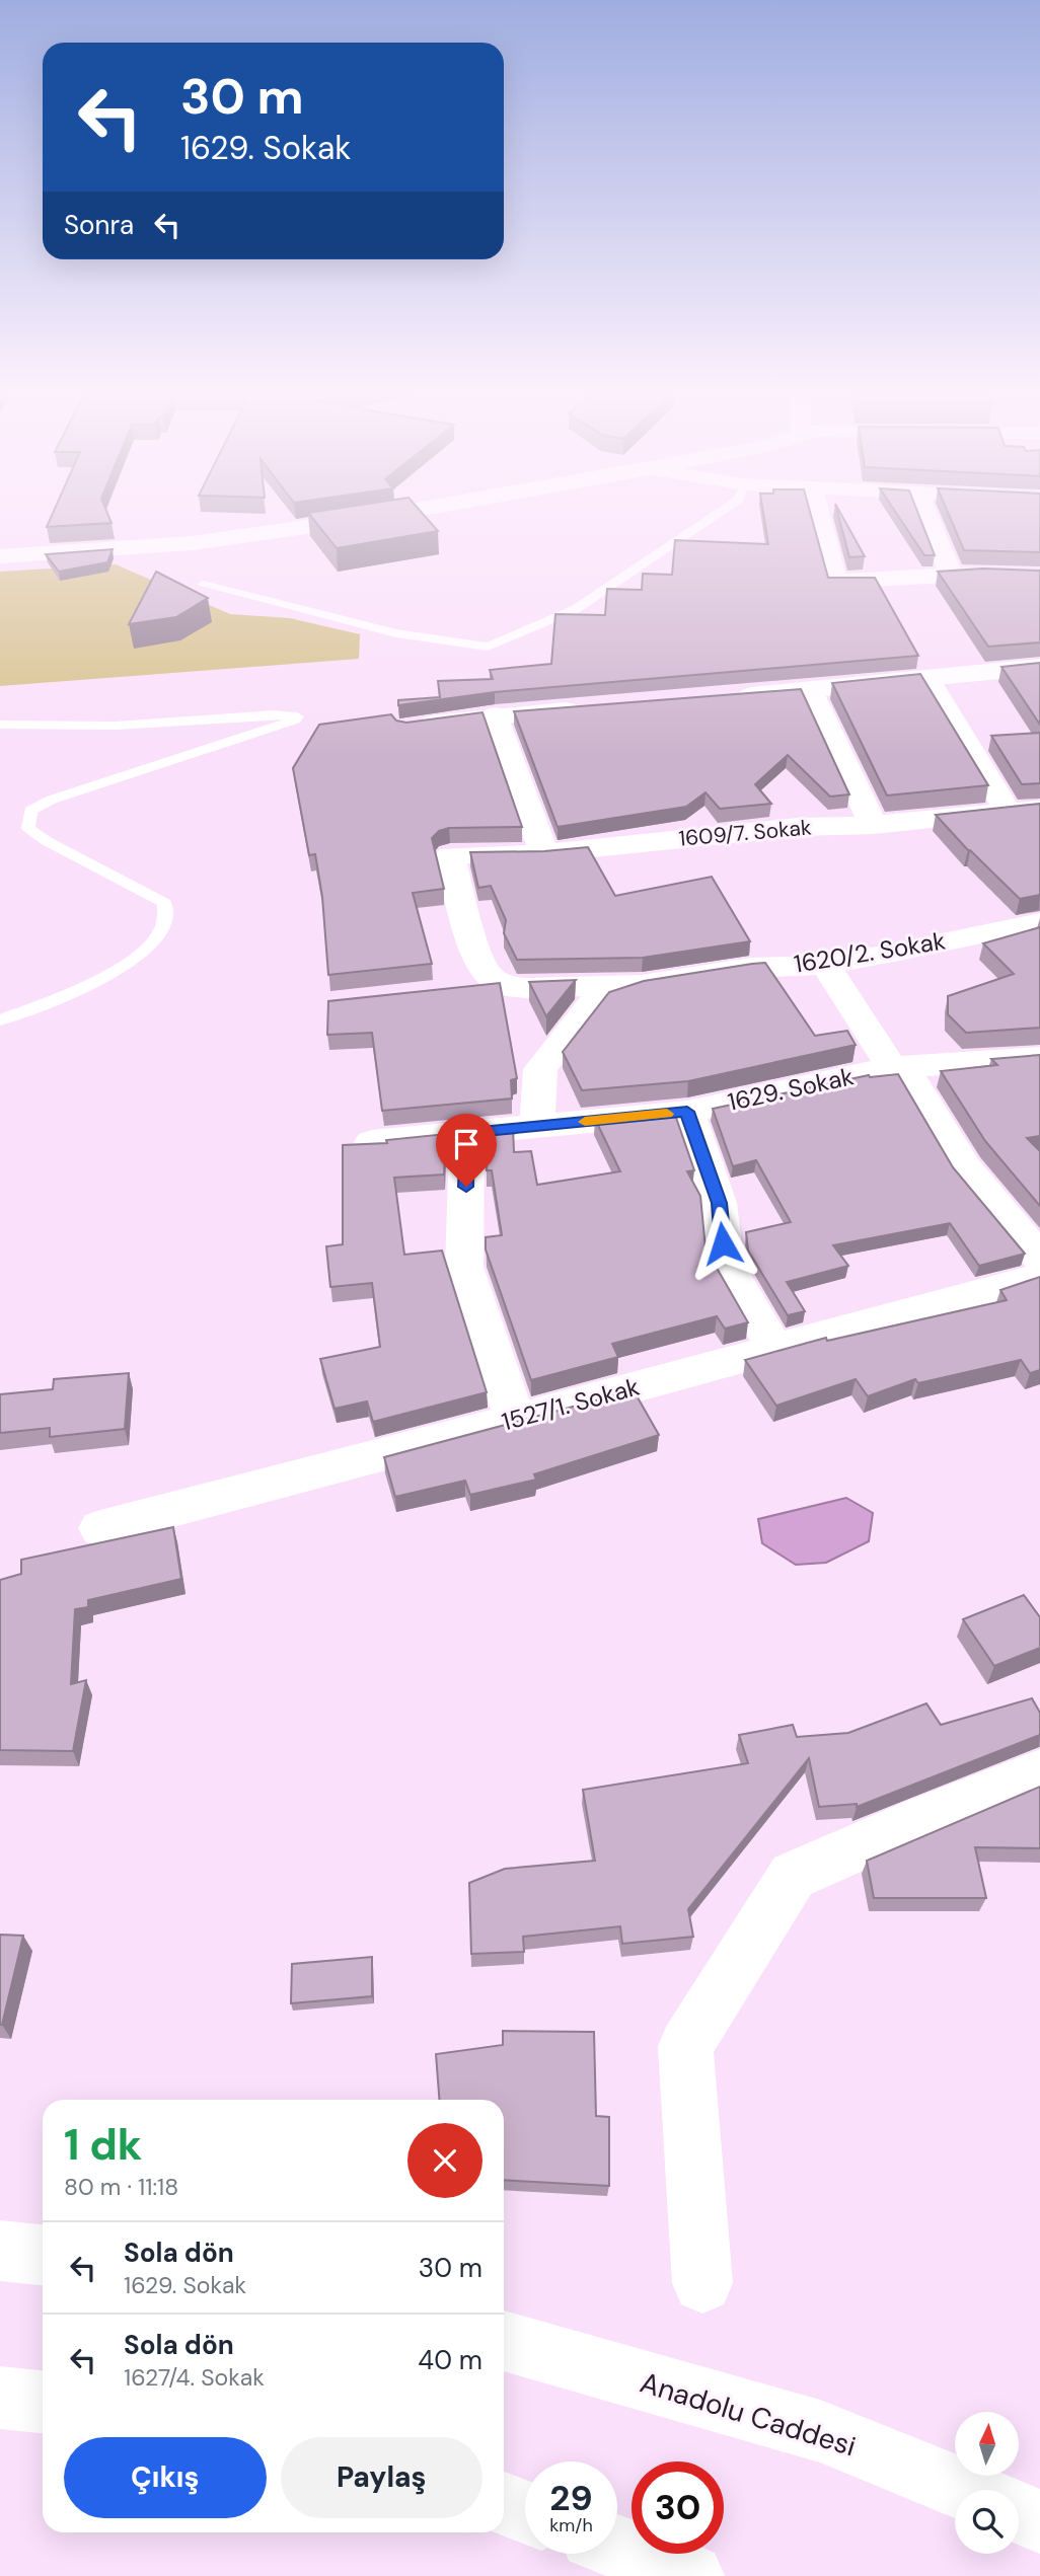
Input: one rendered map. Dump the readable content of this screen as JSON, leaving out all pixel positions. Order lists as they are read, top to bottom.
{
  "streets": {
    "main road": [
      "1609/7. Sokak",
      "1620/2. Sokak",
      "1629. Sokak",
      "1527/1. Sokak",
      "Anadolu Caddesi"
    ]
  },
  "crossings": [
    ["1609/7. Sokak", "1620/2. Sokak"]
  ],
  "north": "top",
  "page": {
    "turn": ["30 m", "1629. Sokak"],
    "then": "Sonra",
    "heading": ["1 dk", "80 m · 11:18"],
    "list": [
      {
        "name": "Sola dön",
        "note": "1629. Sokak",
        "value": "30 m"
      },
      {
        "name": "Sola dön",
        "note": "1627/4. Sokak",
        "value": "40 m"
      }
    ],
    "buttons": ["Çıkış", "Paylaş"],
    "speed": "29 km/h",
    "limit": "30"
  }
}
